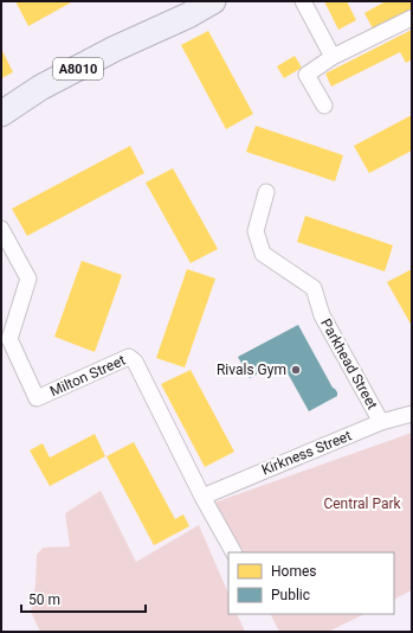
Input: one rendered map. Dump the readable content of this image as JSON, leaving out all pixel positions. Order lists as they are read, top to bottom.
{
  "streets": {
    "main road": ["A8010"],
    "street": ["Parkhead Street", "Milton Street", "Kirkness Street"]
  },
  "crossings": [
    ["Parkhead Street", "Kirkness Street"],
    ["Milton Street", "Kirkness Street"]
  ],
  "parks": ["Central Park"],
  "places": ["Rivals Gym"],
  "legend": ["Homes", "Public"],
  "scale_bar": "50 m"
}
